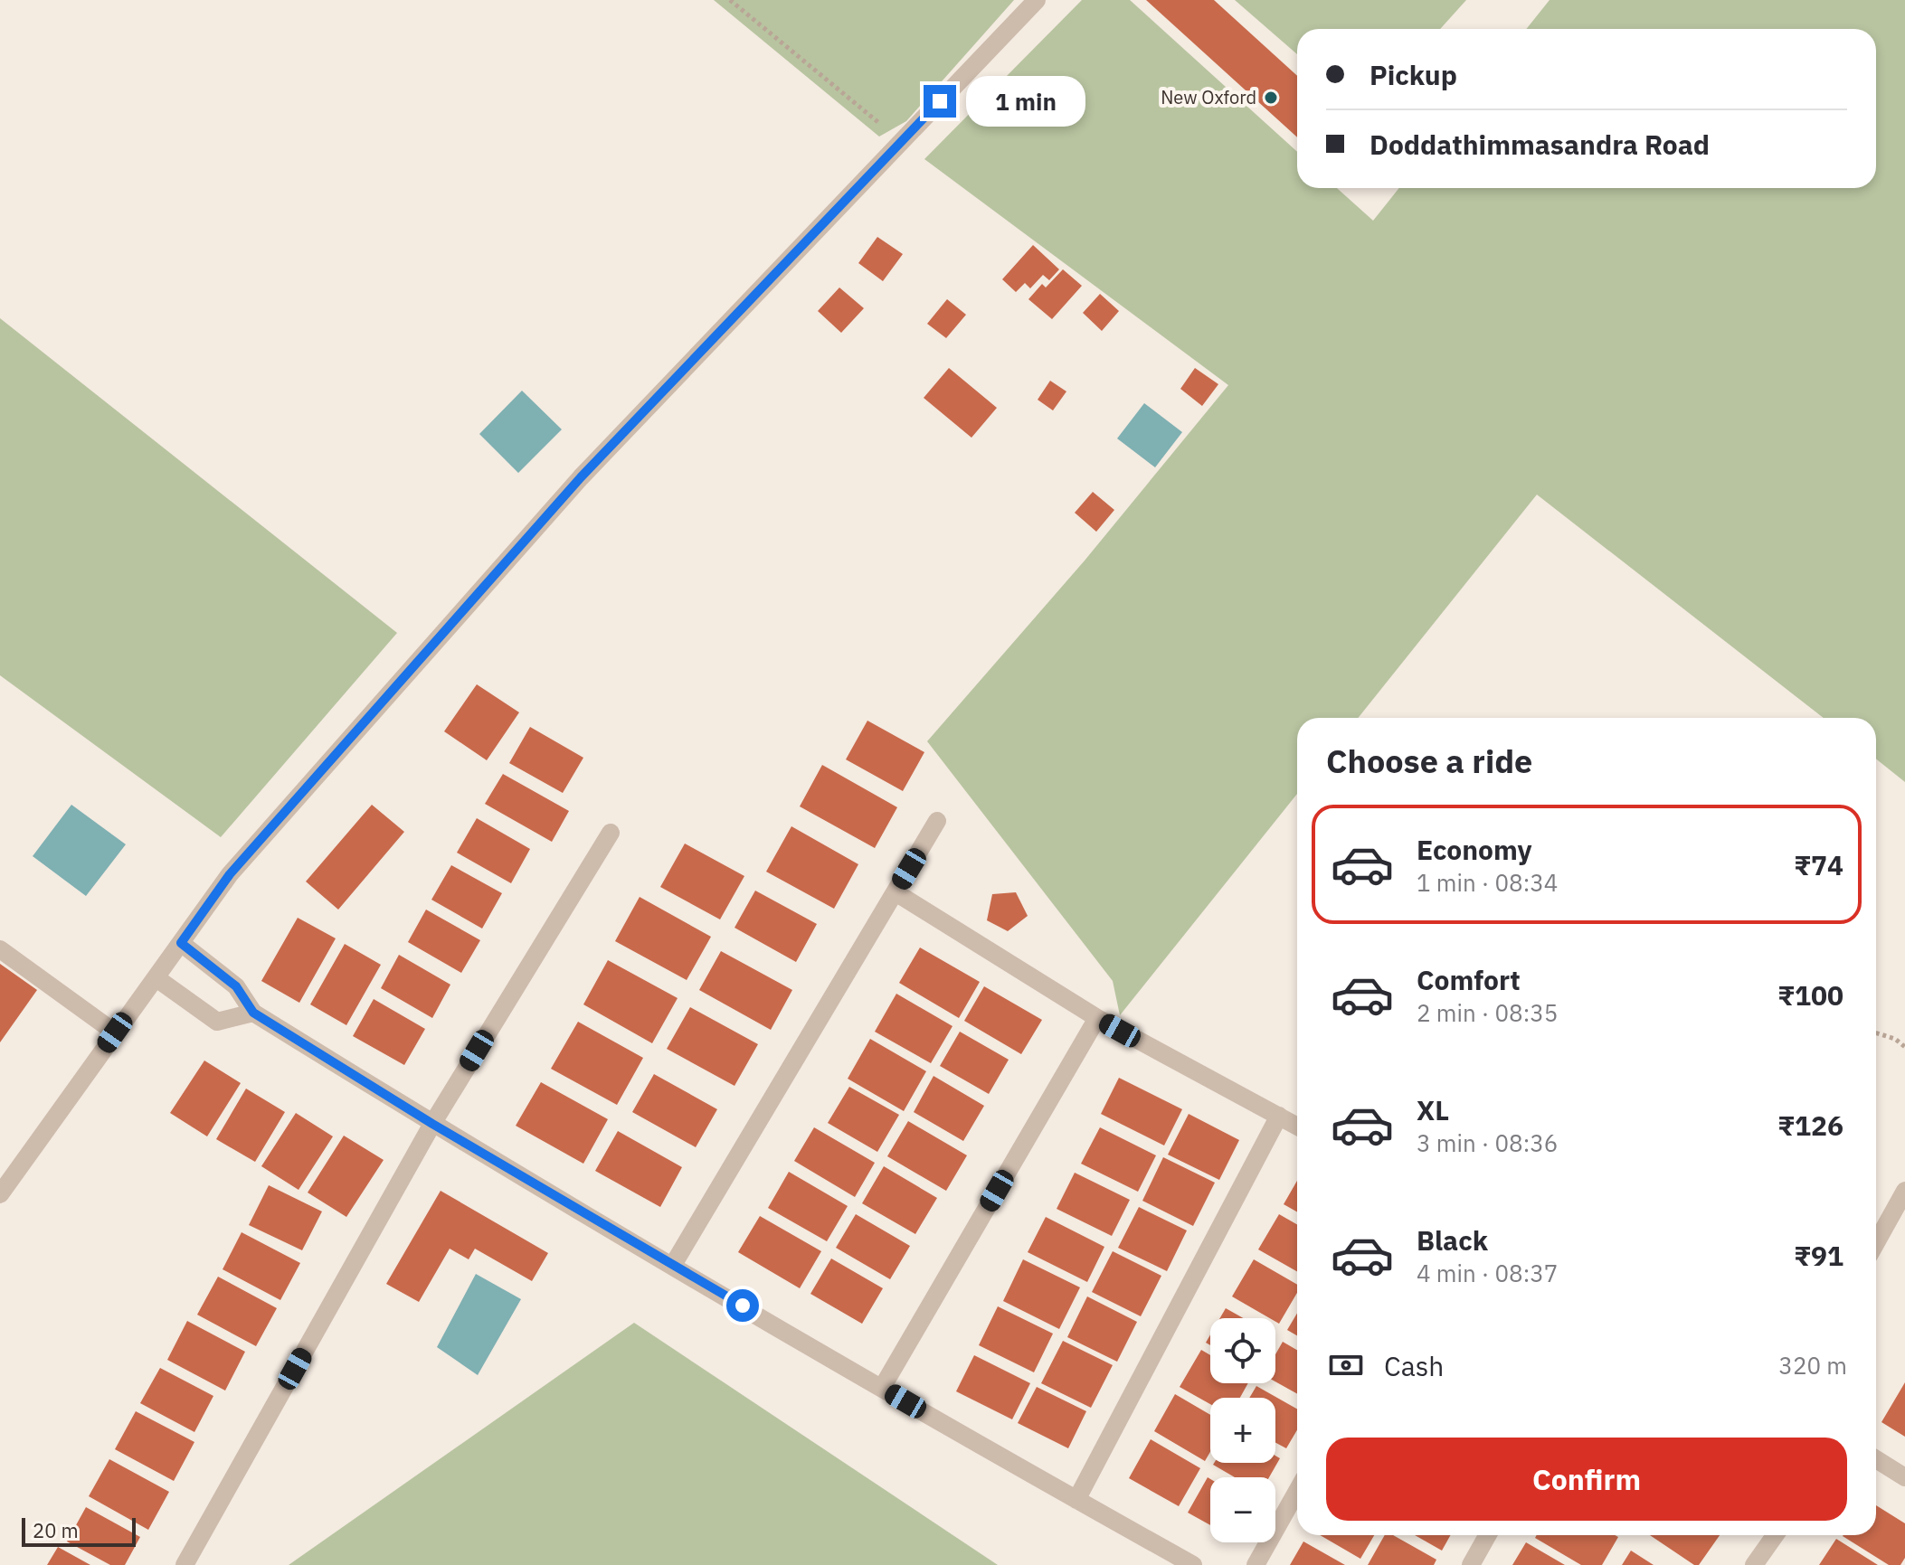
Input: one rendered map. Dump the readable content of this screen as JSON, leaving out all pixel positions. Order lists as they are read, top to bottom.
{
  "places": ["New Oxford"],
  "scale_bar": "20 m",
  "page": {
    "banner": ["Pickup", "Doddathimmasandra Road"],
    "bubble": "1 min",
    "heading": "Choose a ride",
    "list": [
      {
        "name": "Economy",
        "note": "1 min · 08:34",
        "value": "₹74"
      },
      {
        "name": "Comfort",
        "note": "2 min · 08:35",
        "value": "₹100"
      },
      {
        "name": "XL",
        "note": "3 min · 08:36",
        "value": "₹126"
      },
      {
        "name": "Black",
        "note": "4 min · 08:37",
        "value": "₹91"
      }
    ],
    "map_buttons": ["+", "−"],
    "pay": ["Cash", "320 m"],
    "buttons": "Confirm",
    "scale": "20 m"
  }
}
